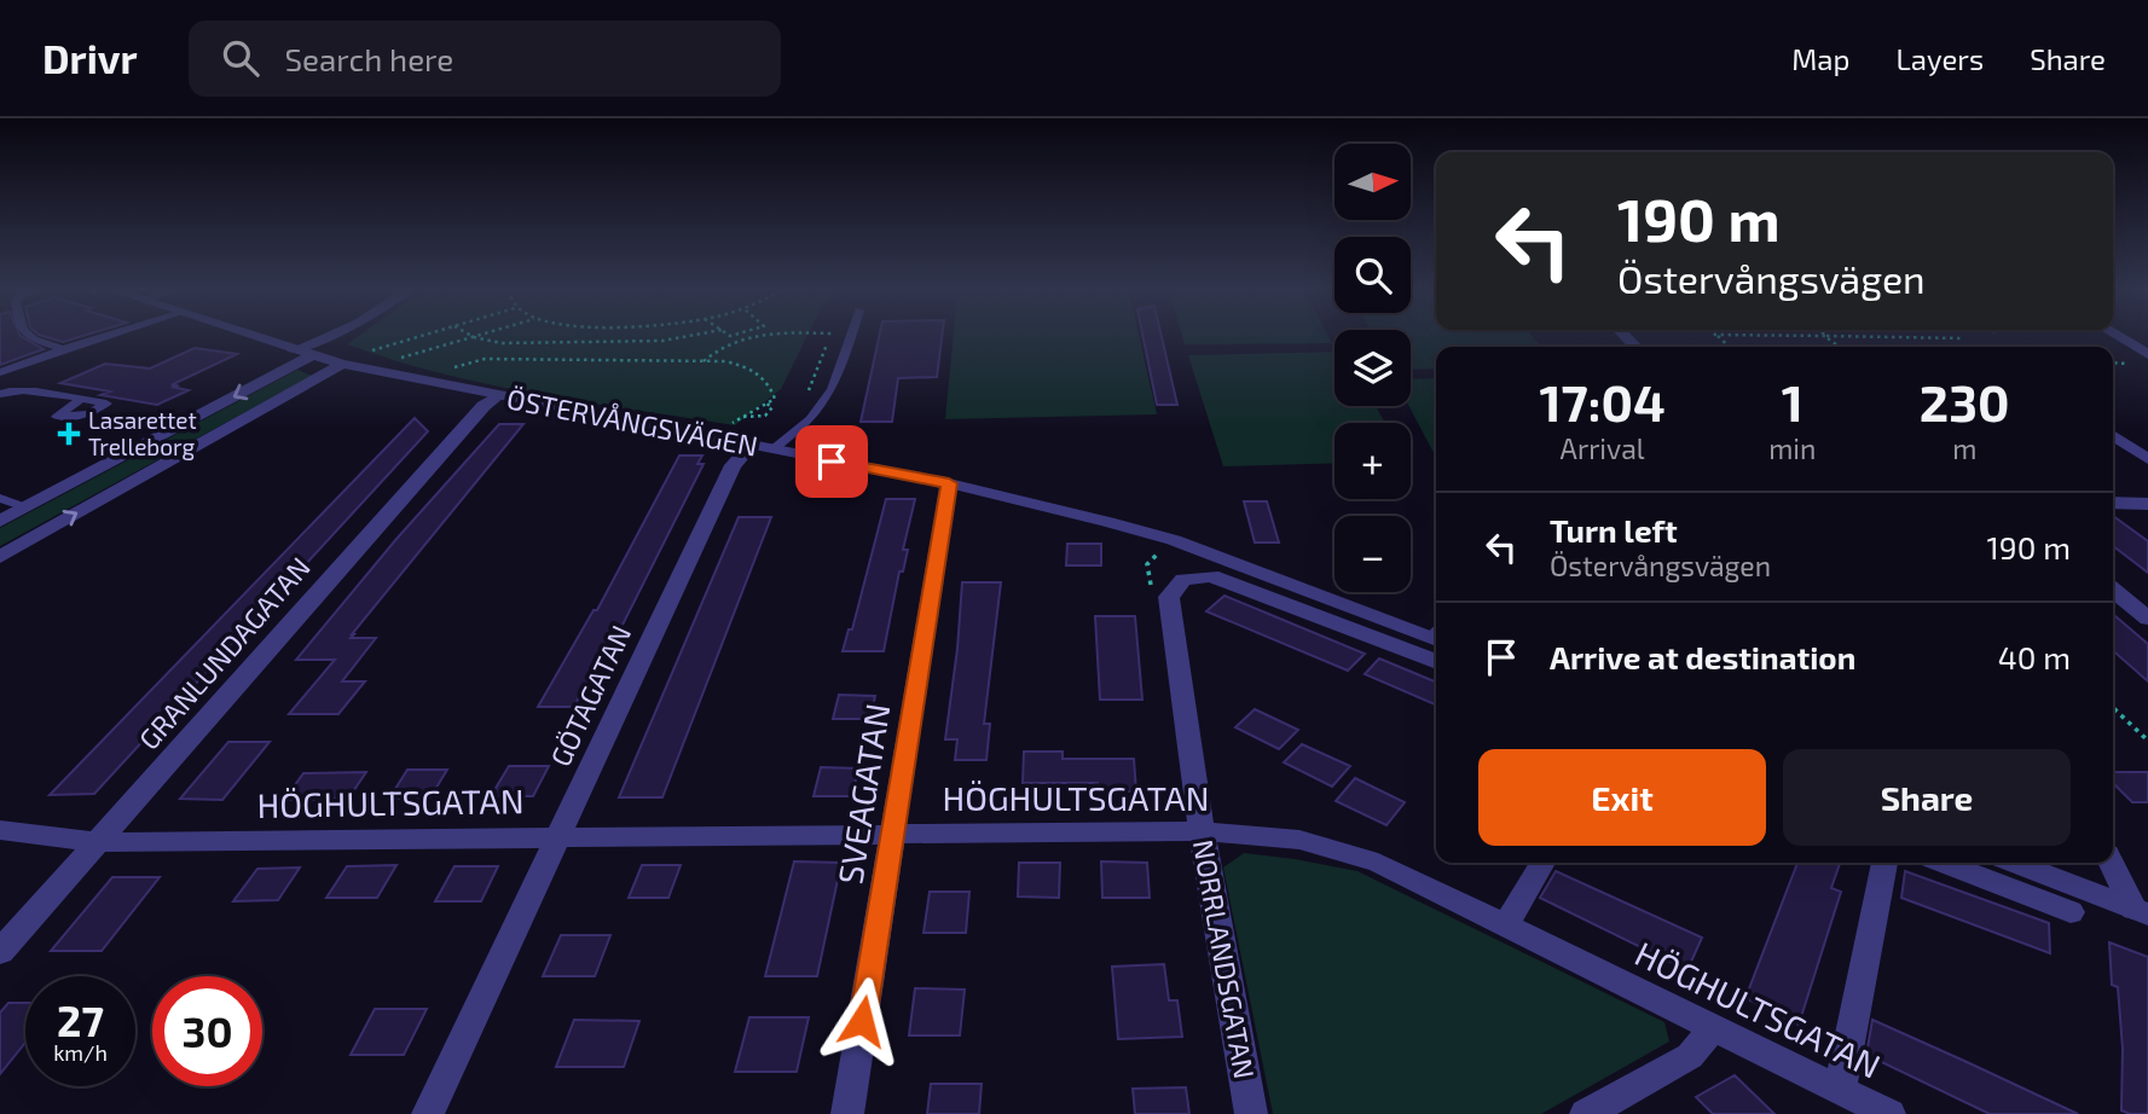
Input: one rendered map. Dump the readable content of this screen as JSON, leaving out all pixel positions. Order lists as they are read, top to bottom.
{
  "streets": {
    "street": [
      "ÖSTERVÅNGSVÄGEN",
      "GRANLUNDAGATAN",
      "GÖTAGATAN",
      "SVEAGATAN",
      "HÖGHULTSGATAN",
      "NORRLANDSGATAN"
    ]
  },
  "crossings": [
    ["ÖSTERVÅNGSVÄGEN", "GRANLUNDAGATAN"],
    ["ÖSTERVÅNGSVÄGEN", "GÖTAGATAN"],
    ["ÖSTERVÅNGSVÄGEN", "SVEAGATAN"],
    ["GRANLUNDAGATAN", "HÖGHULTSGATAN"],
    ["GÖTAGATAN", "HÖGHULTSGATAN"],
    ["SVEAGATAN", "HÖGHULTSGATAN"],
    ["HÖGHULTSGATAN", "NORRLANDSGATAN"]
  ],
  "places": {
    "health": ["Lasarettet Trelleborg"]
  },
  "north": "right",
  "page": {
    "header": "Drivr",
    "search": "Search here",
    "nav": ["Map", "Layers", "Share"],
    "map_buttons": ["+", "−"],
    "turn": ["190 m", "Östervångsvägen"],
    "eta": [
      "17:04",
      "Arrival",
      "1",
      "min",
      "230",
      "m"
    ],
    "list": [
      {
        "name": "Turn left",
        "note": "Östervångsvägen",
        "value": "190 m"
      },
      {
        "name": "Arrive at destination",
        "value": "40 m"
      }
    ],
    "buttons": ["Exit", "Share"],
    "speed": "27 km/h",
    "limit": "30"
  }
}
